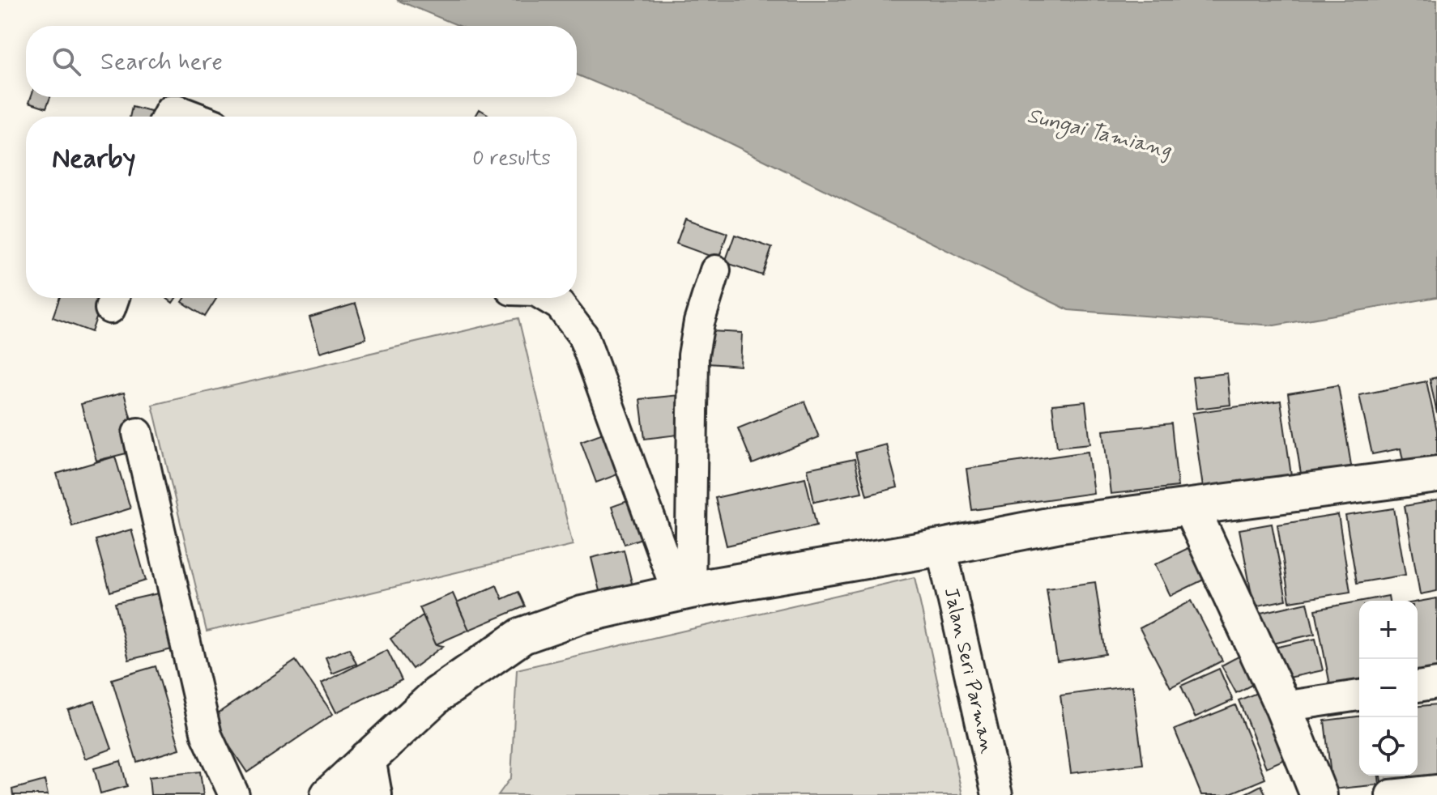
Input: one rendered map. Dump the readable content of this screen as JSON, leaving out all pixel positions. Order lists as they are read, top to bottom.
{
  "streets": {
    "street": ["Jalan Seri Parman"]
  },
  "water": ["Sungai Tamiang"],
  "page": {
    "search": "Search here",
    "heading": ["Nearby", "0 results"],
    "map_buttons": ["+", "−"]
  }
}
